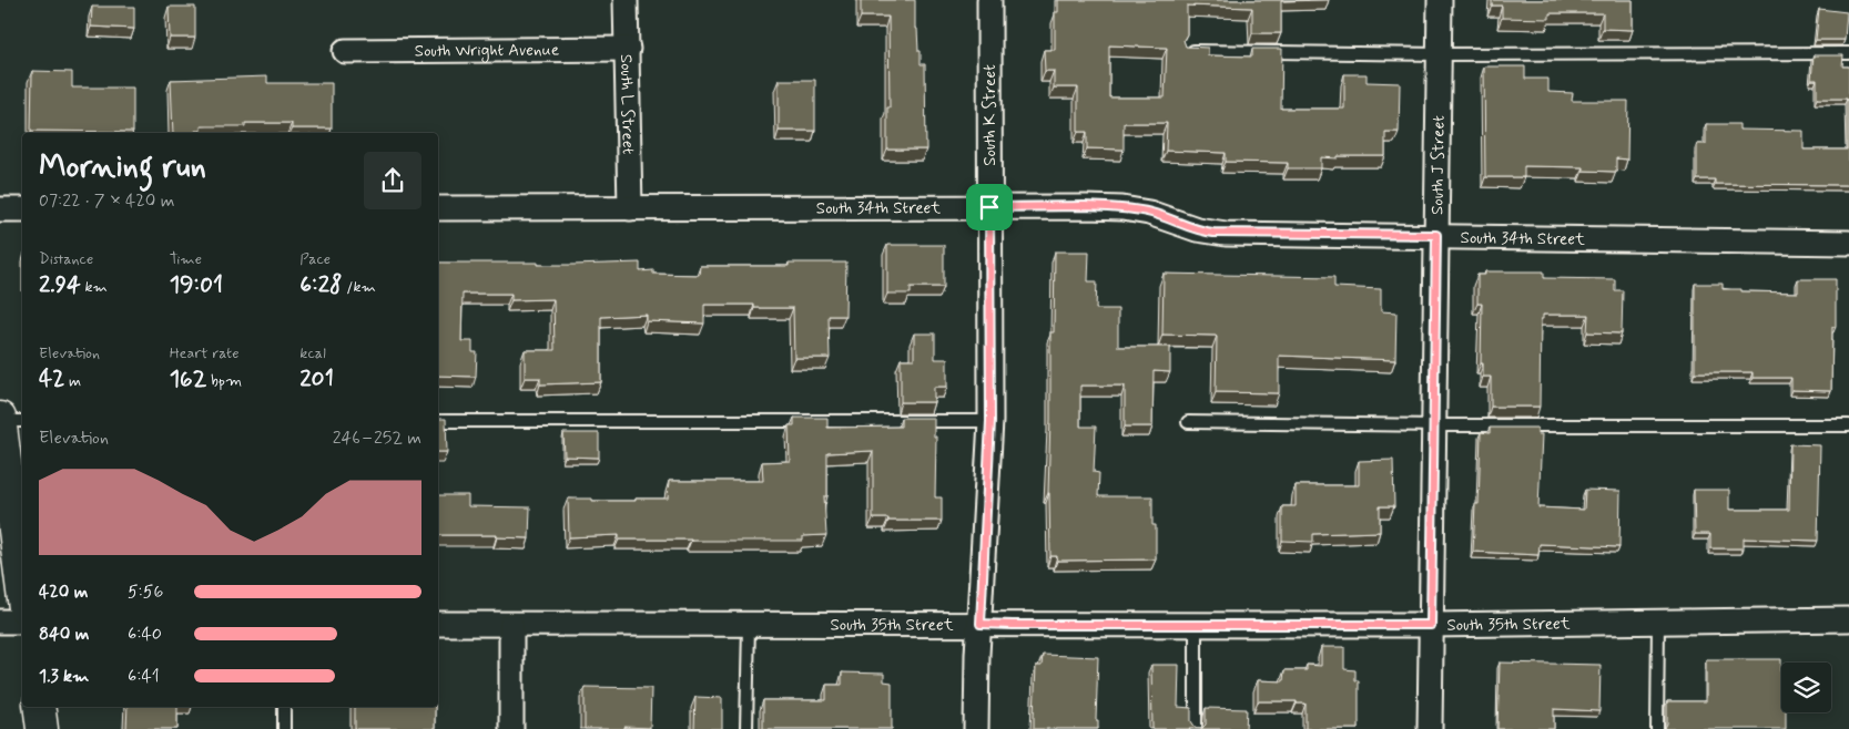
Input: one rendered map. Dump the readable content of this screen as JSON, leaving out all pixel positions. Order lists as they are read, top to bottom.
{
  "streets": {
    "street": [
      "South Wright Avenue",
      "South L Street",
      "South K Street",
      "South J Street",
      "South 34th Street",
      "South 35th Street"
    ]
  },
  "crossings": [
    ["South Wright Avenue", "South L Street"],
    ["South L Street", "South 34th Street"],
    ["South K Street", "South 34th Street"],
    ["South K Street", "South 35th Street"],
    ["South J Street", "South 34th Street"],
    ["South J Street", "South 35th Street"]
  ],
  "page": {
    "heading": ["Morning run", "07:22 · 7 × 420 m"],
    "stats": [
      ["Distance", "2.94 km"],
      ["Time", "19:01"],
      ["Pace", "6:28 /km"],
      ["Elevation", "42 m"],
      ["Heart rate", "162 bpm"],
      ["kcal", "201"]
    ],
    "chart": ["Elevation", "246–252 m"],
    "list": [
      {
        "name": "420 m",
        "note": "5:56"
      },
      {
        "name": "840 m",
        "note": "6:40"
      },
      {
        "name": "1.3 km",
        "note": "6:41"
      }
    ]
  }
}
